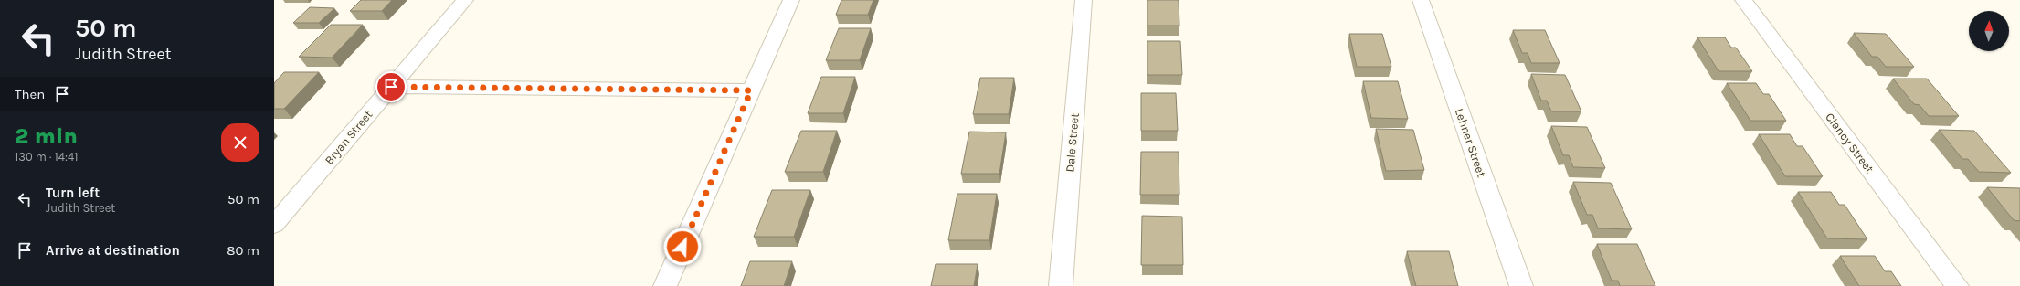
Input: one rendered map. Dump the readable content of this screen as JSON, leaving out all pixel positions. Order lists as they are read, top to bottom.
{
  "streets": {
    "street": [
      "Bryan Street",
      "Dale Street",
      "Lehner Street",
      "Clancy Street"
    ]
  },
  "north": "top",
  "page": {
    "turn": ["50 m", "Judith Street"],
    "then": "Then",
    "heading": ["2 min", "130 m · 14:41"],
    "list": [
      {
        "name": "Turn left",
        "note": "Judith Street",
        "value": "50 m"
      },
      {
        "name": "Arrive at destination",
        "value": "80 m"
      }
    ]
  }
}
